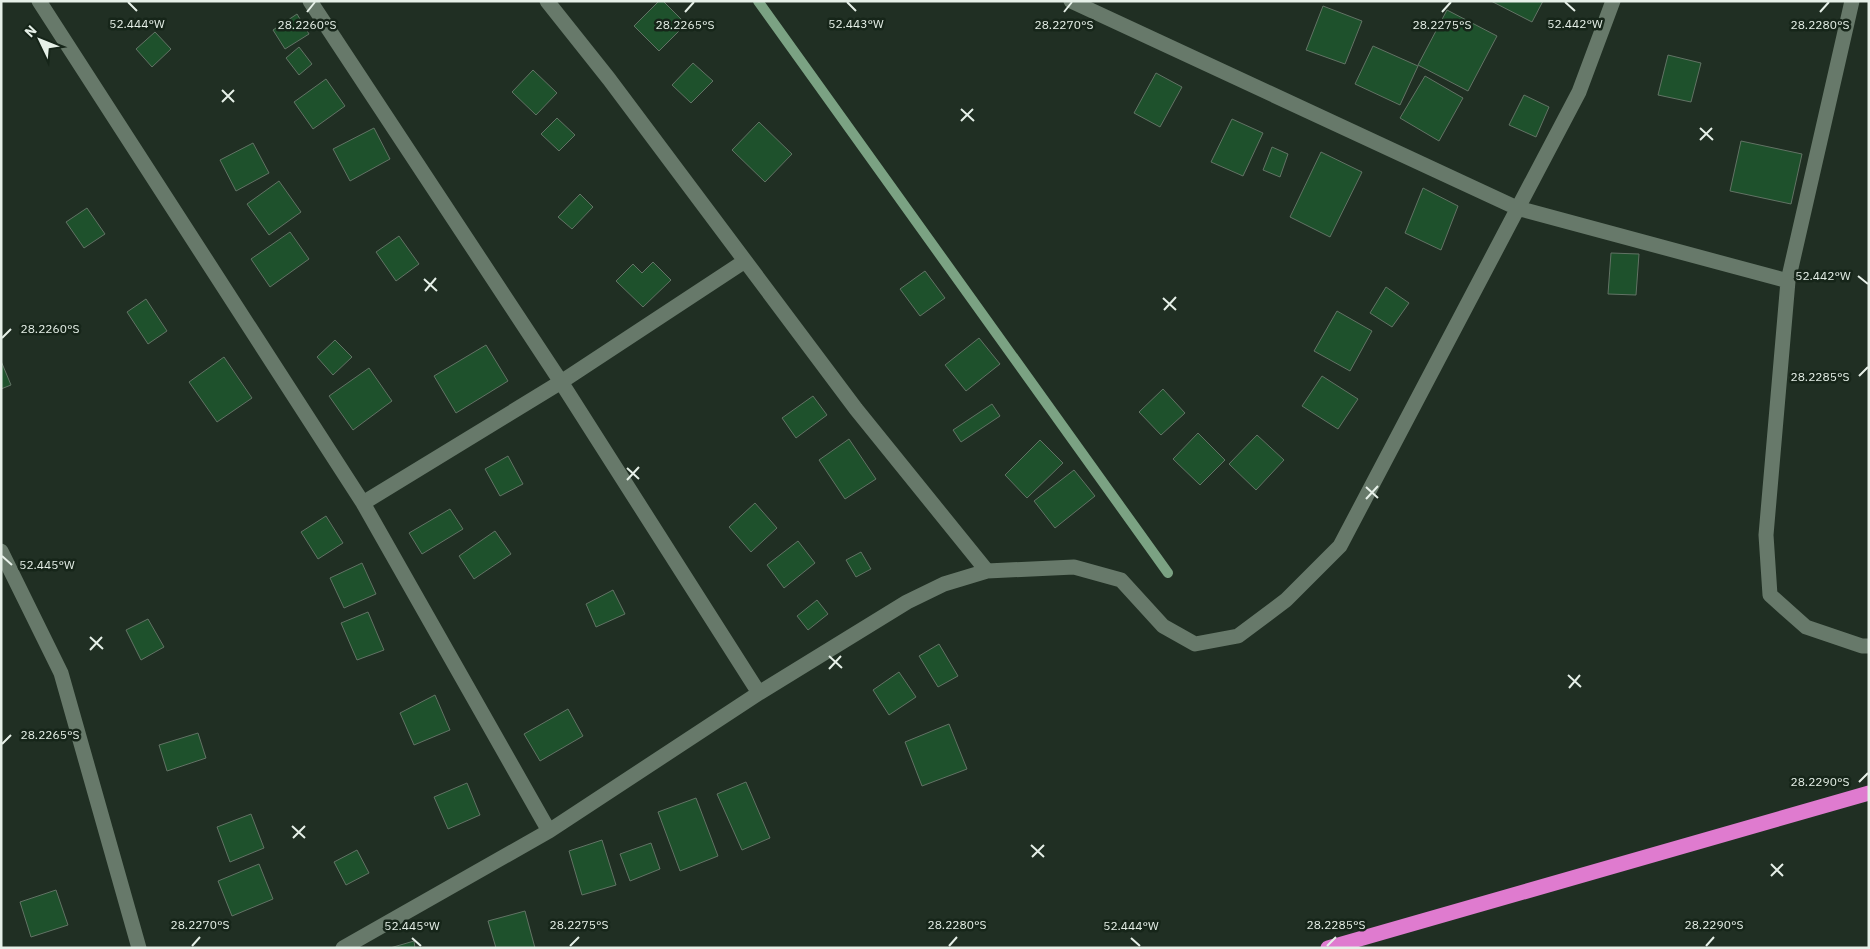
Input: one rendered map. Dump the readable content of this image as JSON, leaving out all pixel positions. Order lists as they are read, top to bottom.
{
  "north": "top left",
  "coordinates": [
    "52.444°W",
    "52.443°W",
    "52.442°W",
    "28.2260°S",
    "28.2265°S",
    "28.2270°S",
    "28.2275°S",
    "28.2280°S",
    "28.2285°S",
    "52.445°W",
    "28.2290°S"
  ]
}
